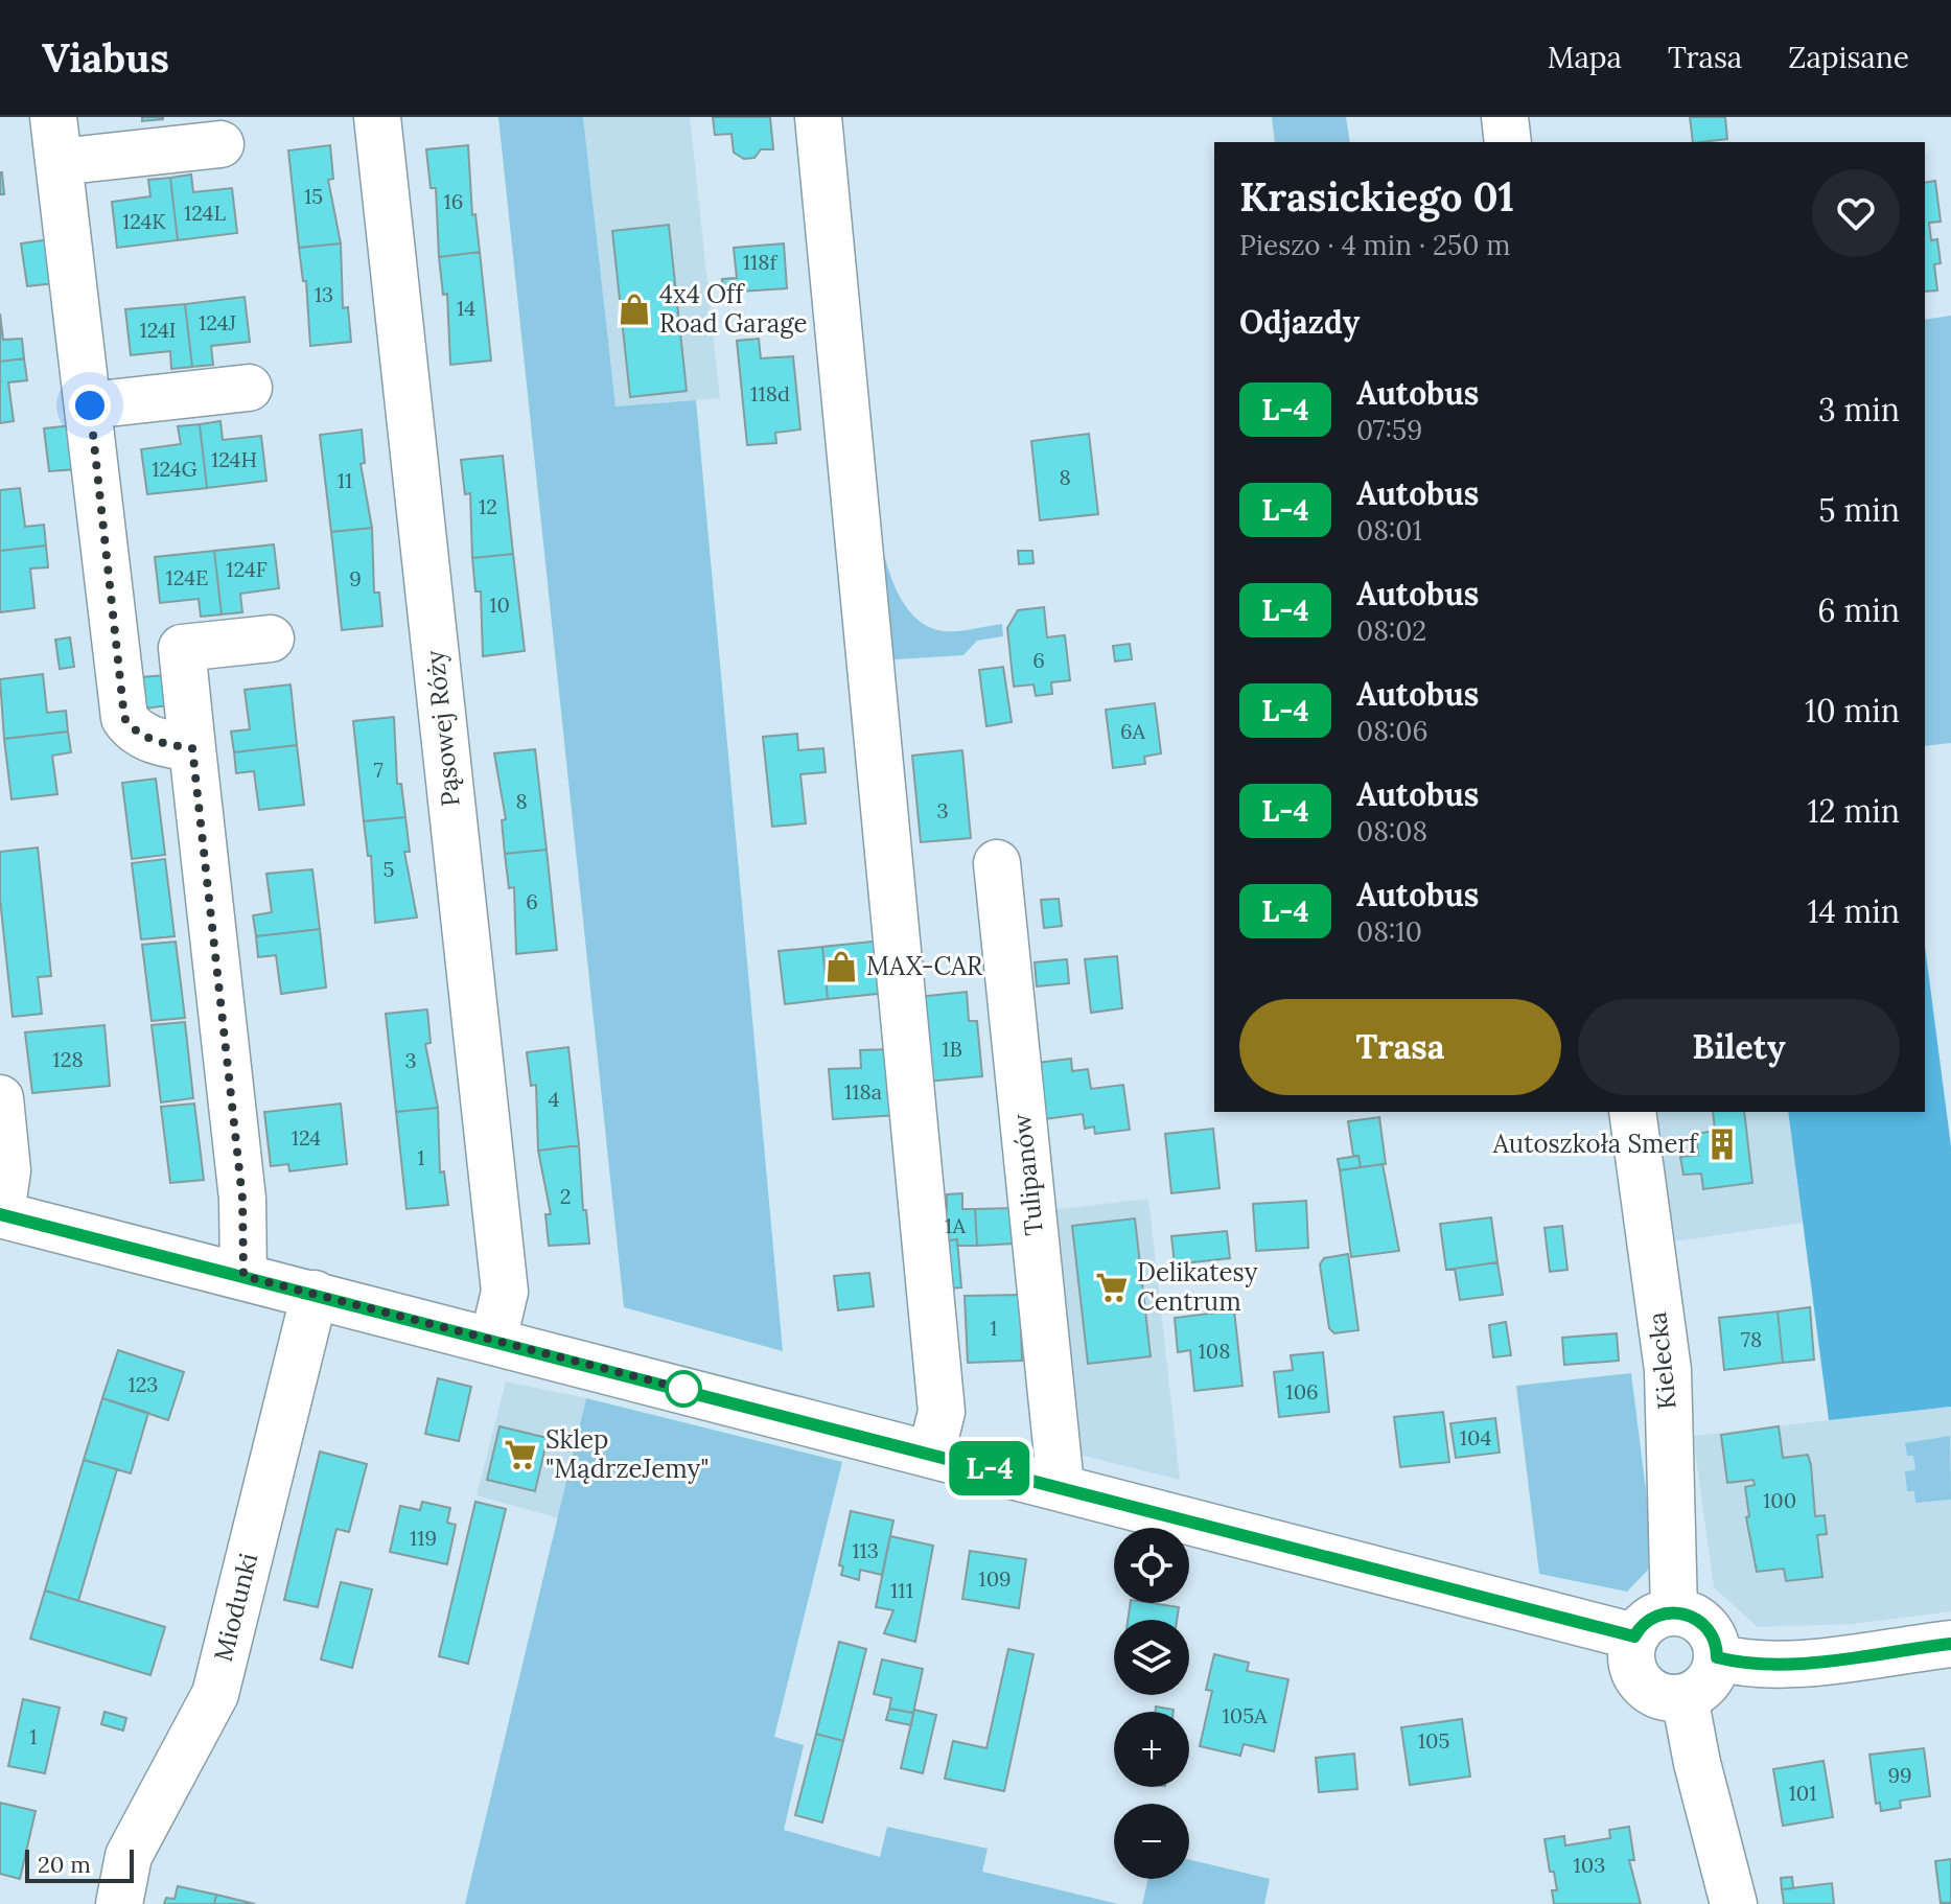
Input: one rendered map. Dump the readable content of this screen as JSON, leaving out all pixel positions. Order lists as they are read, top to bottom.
{
  "streets": {
    "street": [
      "Pąsowej Róży",
      "Tulipanów",
      "Kielecka",
      "Miodunki"
    ]
  },
  "places": {
    "shop": ["4x4 Off Road Garage", "MAX-CAR"],
    "building": ["Autoszkoła Smerf"],
    "supermarket": ["Delikatesy Centrum", "Sklep \"MądrzeJemy\""]
  },
  "lines": ["bus line L-4"],
  "house_numbers": [
    "15",
    "16",
    "124L",
    "124K",
    "118f",
    "13",
    "14",
    "124J",
    "124I",
    "118d",
    "124H",
    "124G",
    "8",
    "11",
    "12",
    "124F",
    "124E",
    "9",
    "10",
    "6",
    "6A",
    "7",
    "8",
    "3",
    "5",
    "6",
    "1B",
    "128",
    "3",
    "118a",
    "4",
    "124",
    "1",
    "2",
    "1A",
    "1",
    "78",
    "108",
    "123",
    "106",
    "104",
    "100",
    "119",
    "113",
    "109",
    "111",
    "105A",
    "1",
    "105",
    "99",
    "101",
    "103"
  ],
  "scale_bar": "20 m",
  "page": {
    "header": "Viabus",
    "nav": ["Mapa", "Trasa", "Zapisane"],
    "on_map": "L-4",
    "heading": [
      ["Krasickiego 01", "Pieszo · 4 min · 250 m"],
      "Odjazdy"
    ],
    "list": [
      {
        "mark": "L-4",
        "name": "Autobus",
        "note": "07:59",
        "value": "3 min"
      },
      {
        "mark": "L-4",
        "name": "Autobus",
        "note": "08:01",
        "value": "5 min"
      },
      {
        "mark": "L-4",
        "name": "Autobus",
        "note": "08:02",
        "value": "6 min"
      },
      {
        "mark": "L-4",
        "name": "Autobus",
        "note": "08:06",
        "value": "10 min"
      },
      {
        "mark": "L-4",
        "name": "Autobus",
        "note": "08:08",
        "value": "12 min"
      },
      {
        "mark": "L-4",
        "name": "Autobus",
        "note": "08:10",
        "value": "14 min"
      }
    ],
    "buttons": ["Trasa", "Bilety"],
    "map_buttons": ["+", "−"],
    "scale": "20 m"
  }
}
